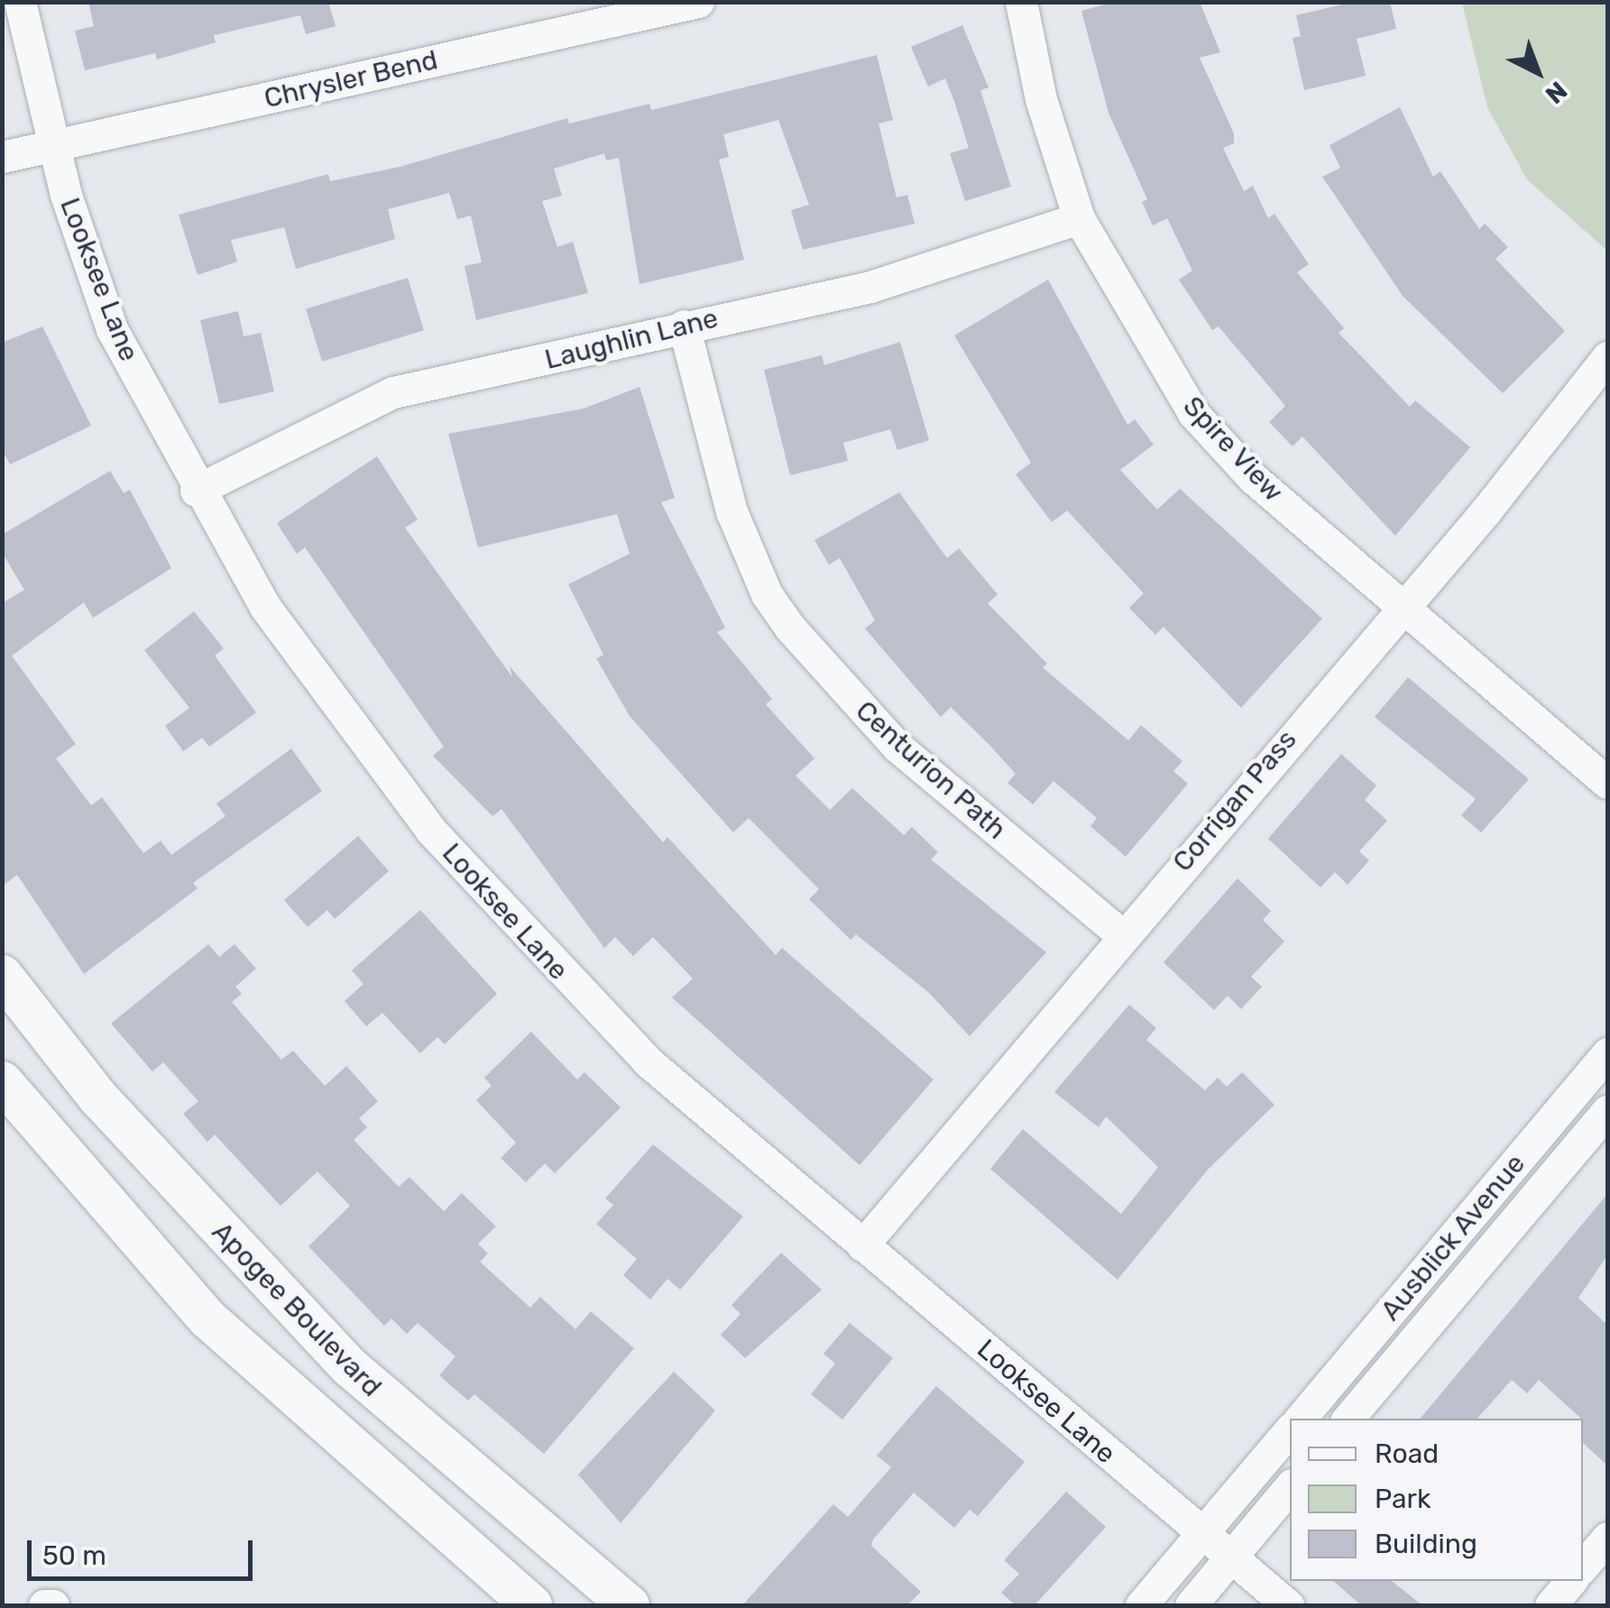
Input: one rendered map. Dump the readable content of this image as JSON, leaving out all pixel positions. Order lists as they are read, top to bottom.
{
  "streets": {
    "street": [
      "Chrysler Bend",
      "Looksee Lane",
      "Laughlin Lane",
      "Spire View",
      "Centurion Path",
      "Corrigan Pass",
      "Ausblick Avenue",
      "Apogee Boulevard"
    ]
  },
  "crossings": [
    ["Chrysler Bend", "Looksee Lane"],
    ["Looksee Lane", "Laughlin Lane"],
    ["Looksee Lane", "Corrigan Pass"],
    ["Laughlin Lane", "Spire View"],
    ["Laughlin Lane", "Centurion Path"],
    ["Spire View", "Corrigan Pass"],
    ["Centurion Path", "Corrigan Pass"]
  ],
  "legend": ["Road", "Park", "Building"],
  "scale_bar": "50 m",
  "north": "bottom right"
}
